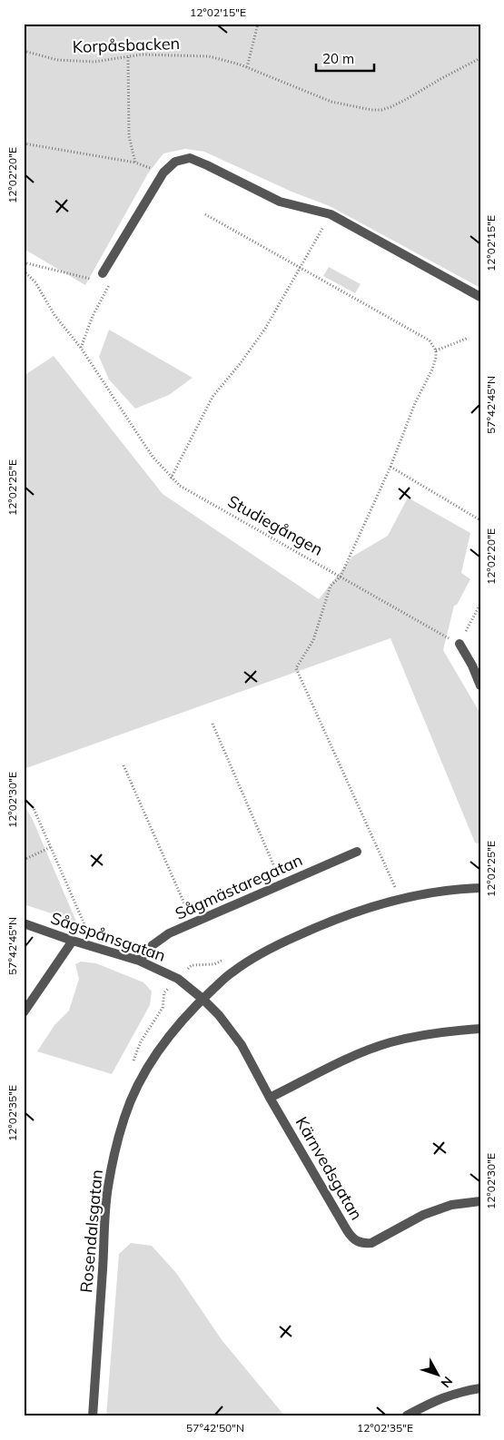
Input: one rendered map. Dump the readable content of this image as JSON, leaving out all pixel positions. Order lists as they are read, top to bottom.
{
  "streets": {
    "street": [
      "Sågmästaregatan",
      "Sågspånsgatan",
      "Kärnvedsgatan",
      "Rosendalsgatan"
    ],
    "path": ["Korpåsbacken", "Studiegången"]
  },
  "crossings": [
    ["Sågmästaregatan", "Sågspånsgatan"],
    ["Sågspånsgatan", "Kärnvedsgatan"],
    ["Sågspånsgatan", "Rosendalsgatan"],
    ["Kärnvedsgatan", "Rosendalsgatan"]
  ],
  "scale_bar": "20 m",
  "north": "bottom right",
  "coordinates": [
    "12°02'15\"E",
    "12°02'20\"E",
    "57°42'45\"N",
    "12°02'25\"E",
    "12°02'30\"E",
    "12°02'35\"E",
    "57°42'50\"N"
  ]
}
